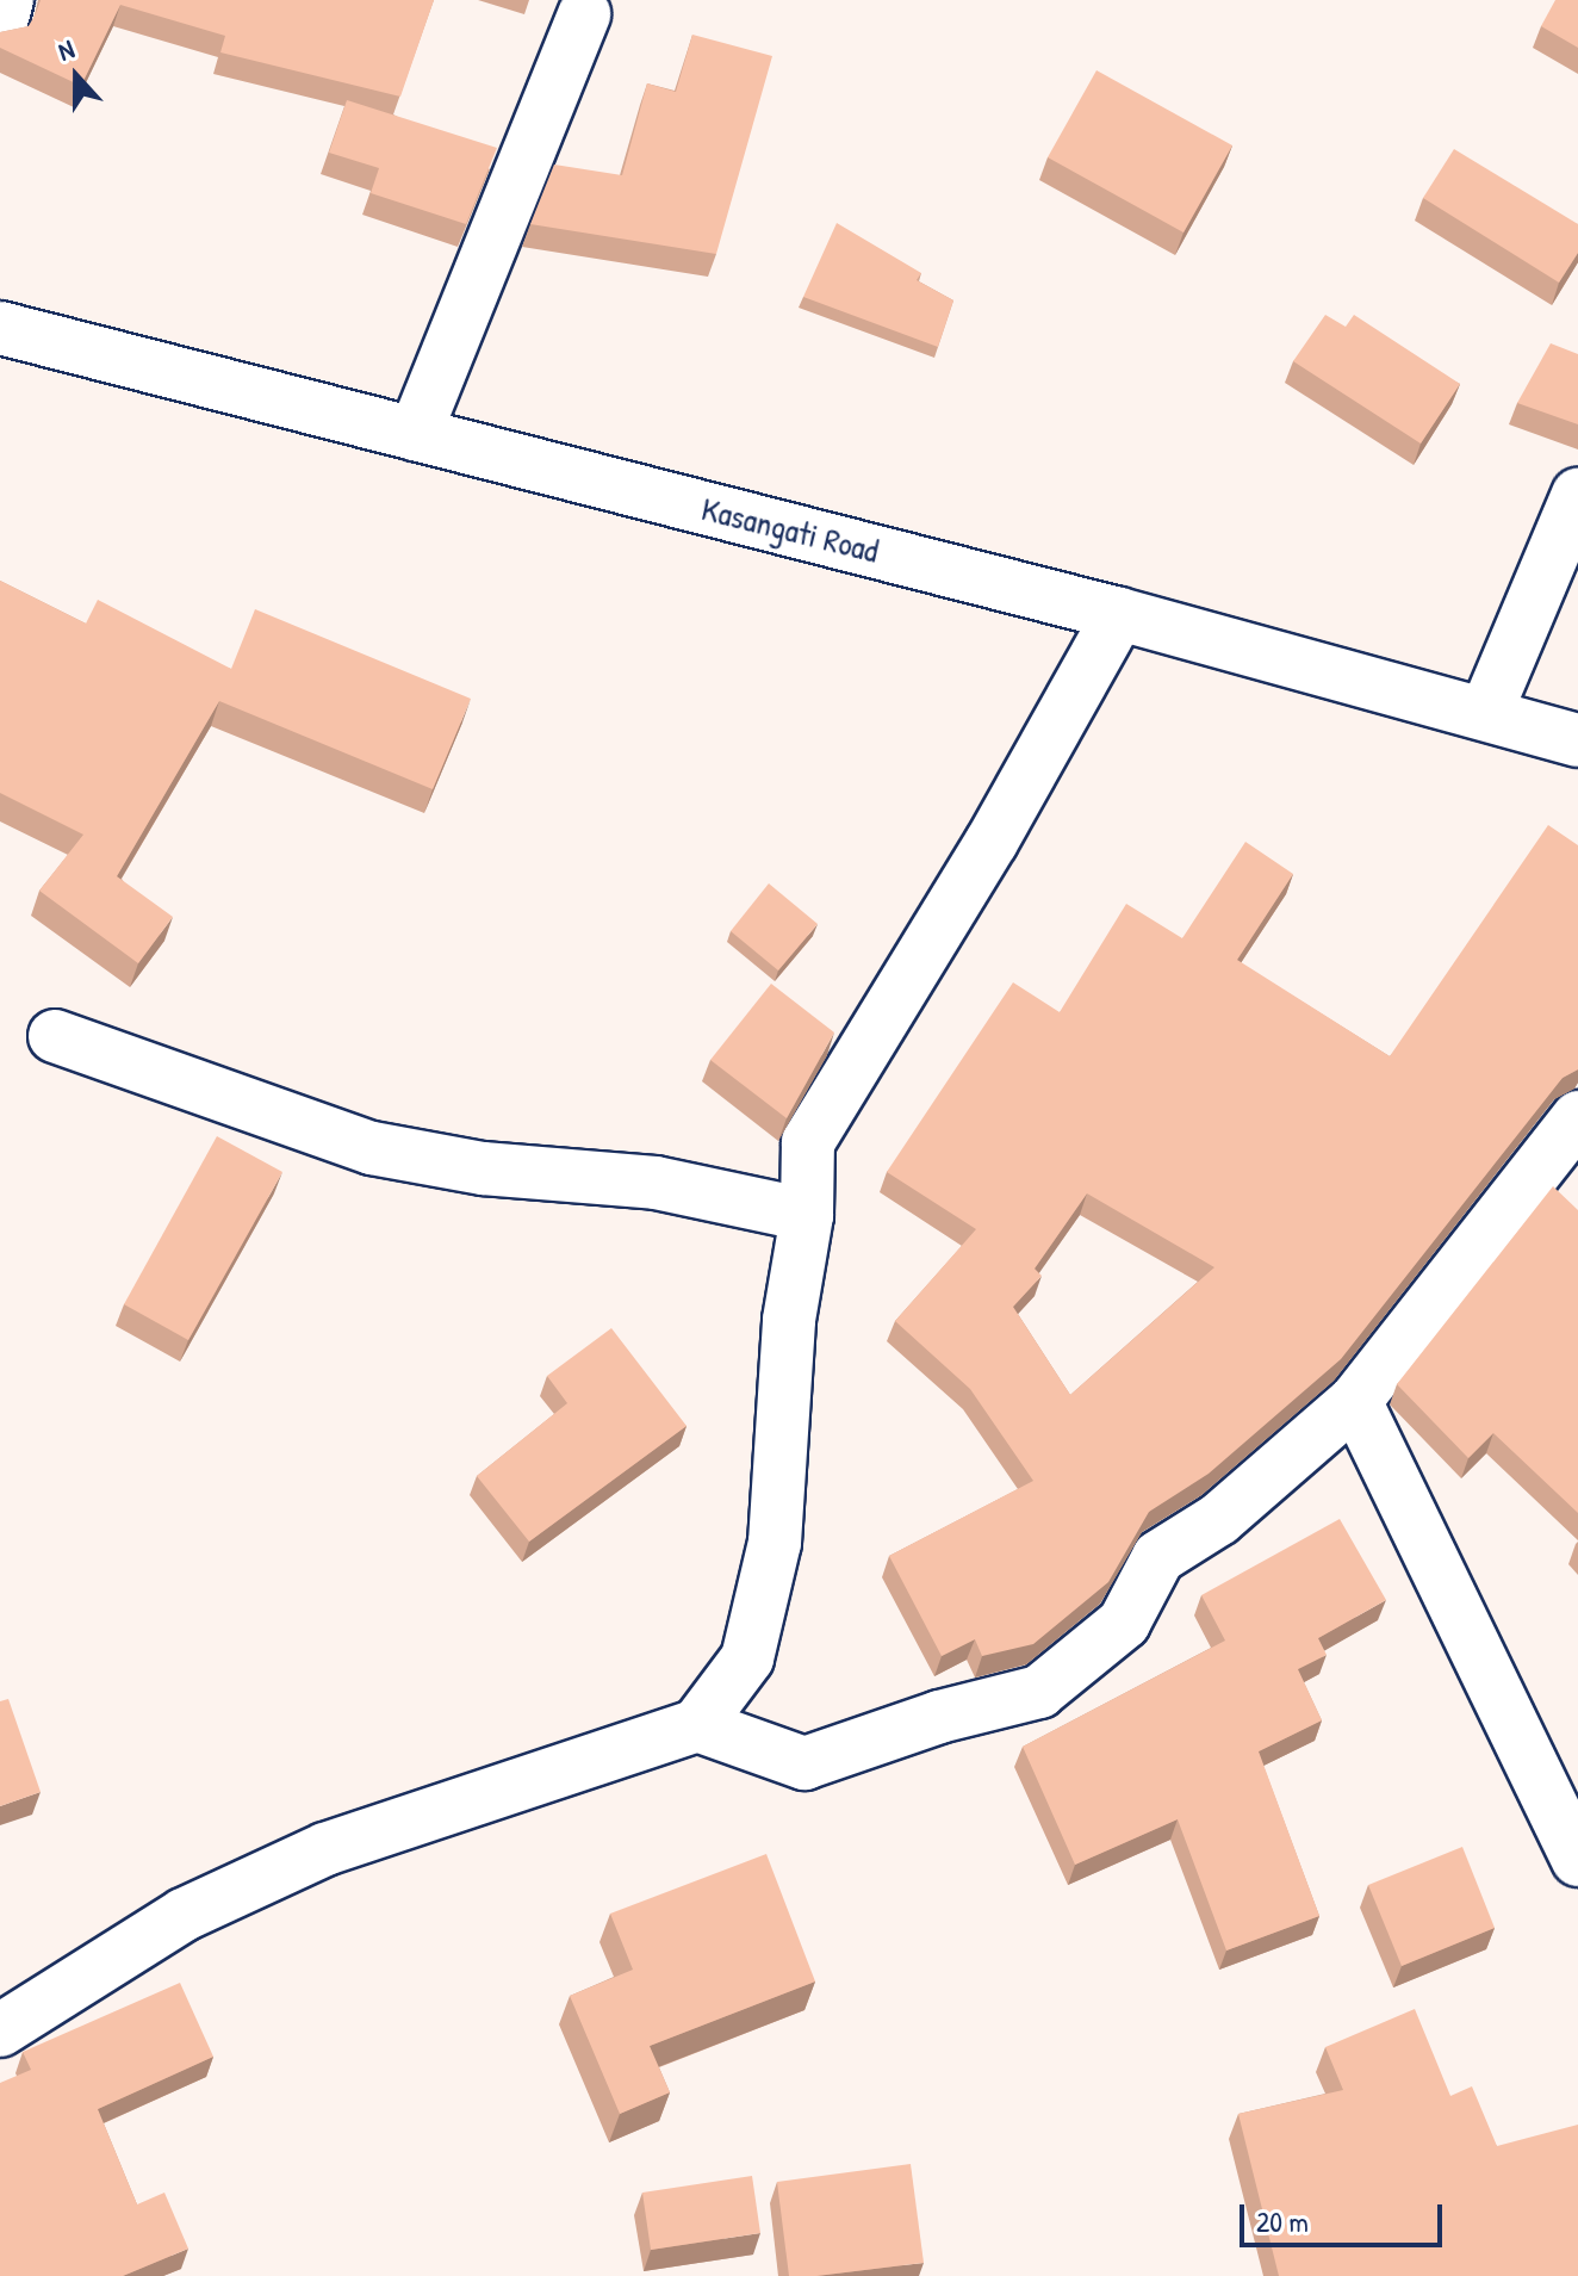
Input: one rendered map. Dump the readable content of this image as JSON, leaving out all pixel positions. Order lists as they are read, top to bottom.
{
  "streets": {
    "street": ["Kasangati Road"]
  },
  "scale_bar": "20 m",
  "north": "top"
}
